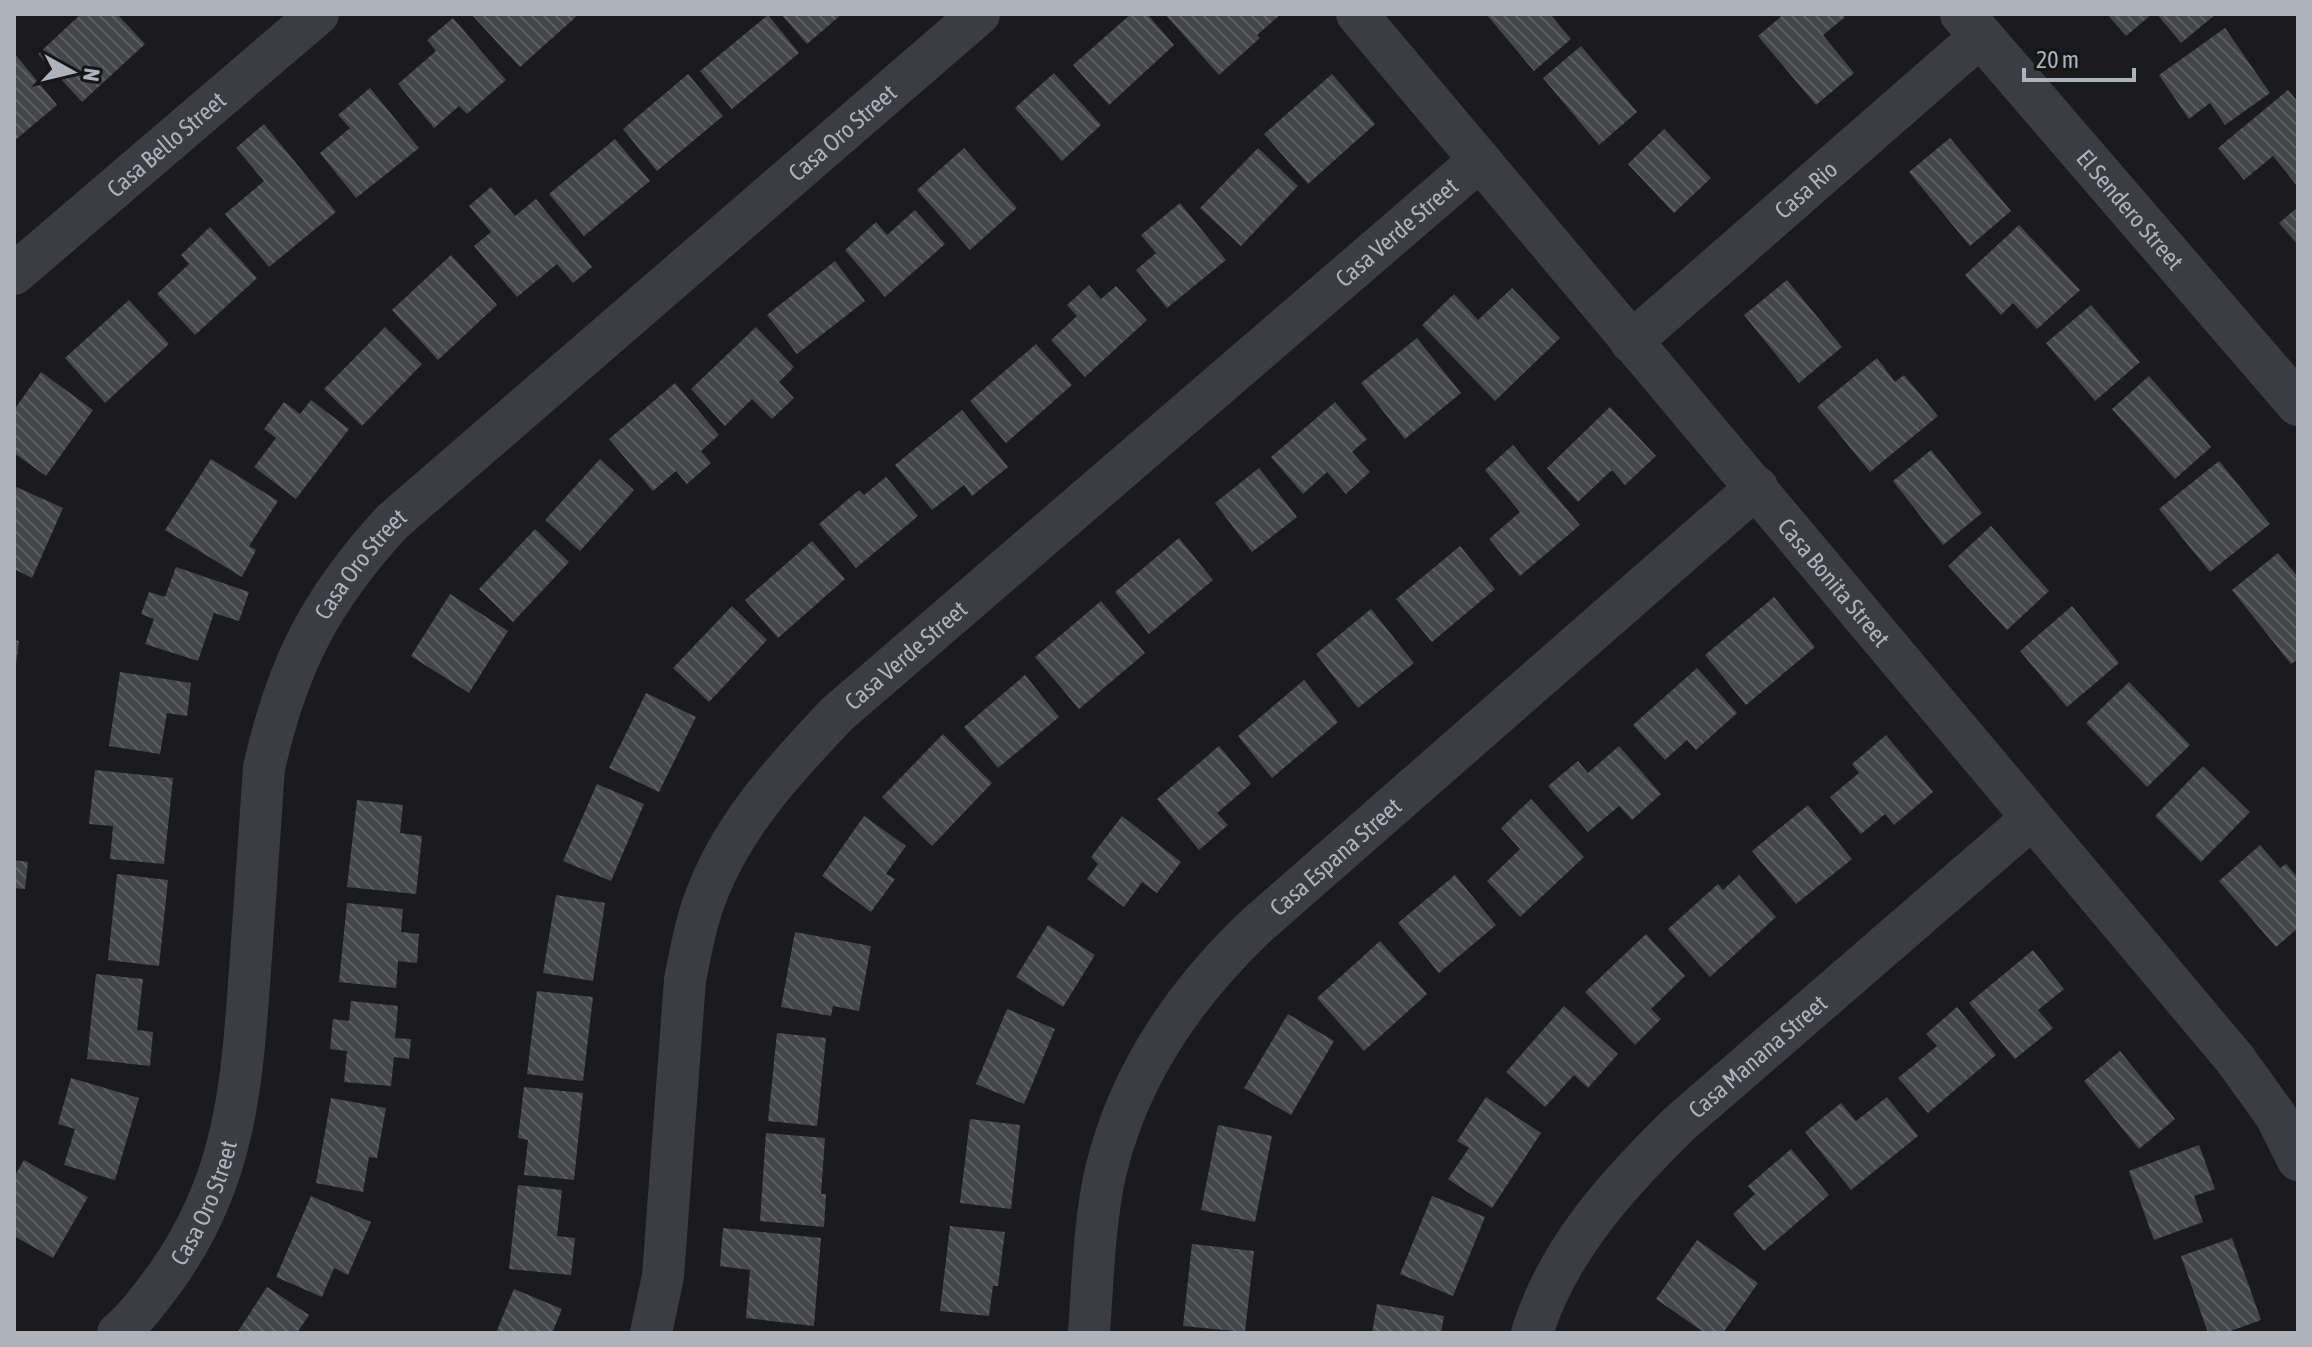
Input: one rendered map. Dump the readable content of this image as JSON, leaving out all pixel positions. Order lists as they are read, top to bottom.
{
  "streets": {
    "street": [
      "Casa Oro Street",
      "Casa Bello Street",
      "Casa Rio",
      "El Sendero Street",
      "Casa Verde Street",
      "Casa Bonita Street",
      "Casa Espana Street",
      "Casa Manana Street"
    ]
  },
  "crossings": [
    ["Casa Rio", "El Sendero Street"],
    ["Casa Rio", "Casa Bonita Street"],
    ["Casa Verde Street", "Casa Bonita Street"],
    ["Casa Bonita Street", "Casa Espana Street"],
    ["Casa Bonita Street", "Casa Manana Street"]
  ],
  "scale_bar": "20 m",
  "north": "right"
}
